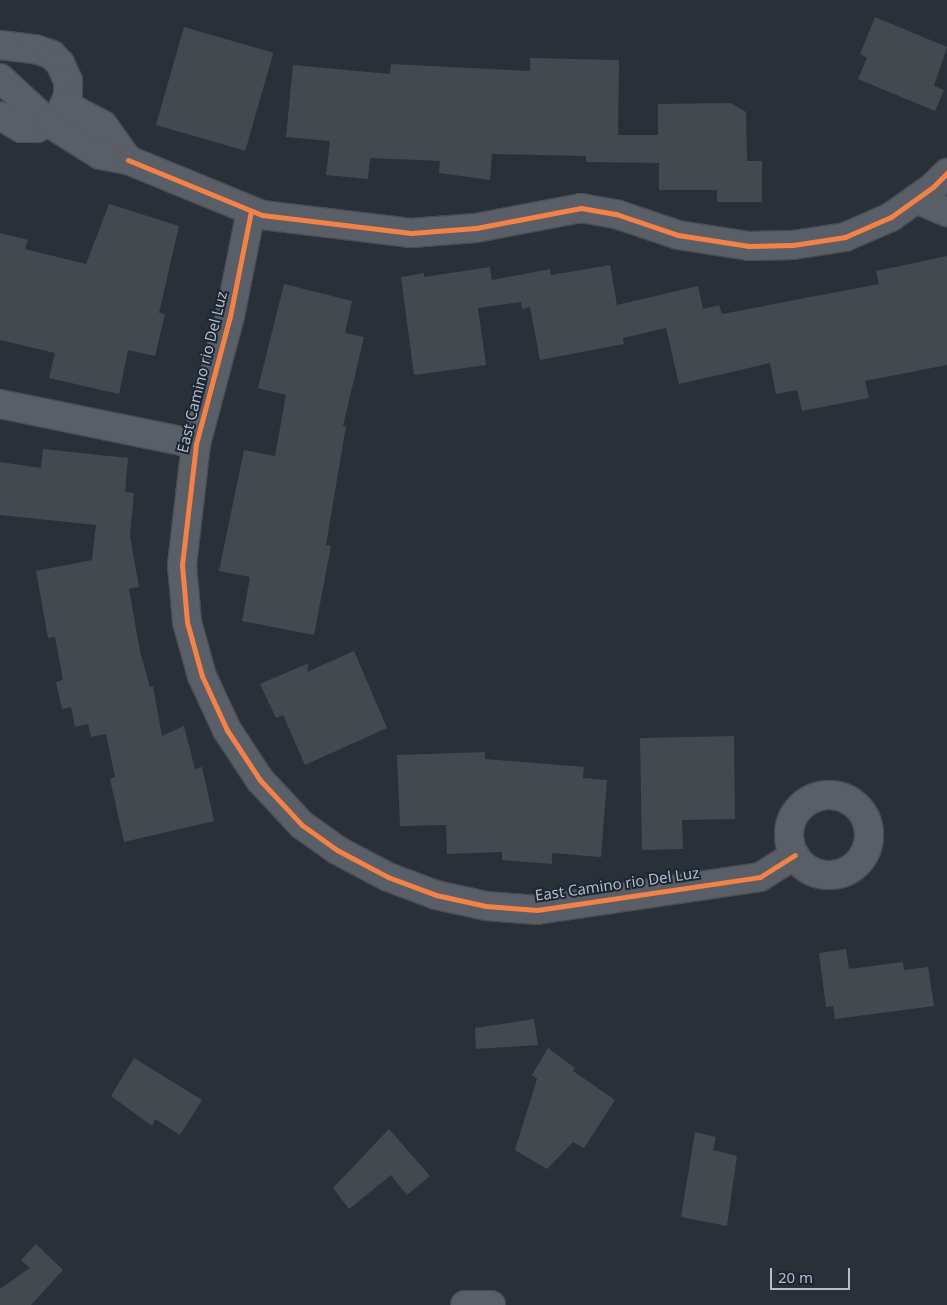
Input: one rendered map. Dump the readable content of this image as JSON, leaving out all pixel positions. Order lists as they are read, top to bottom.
{
  "streets": {
    "street": ["East Camino rio Del Luz"]
  },
  "scale_bar": "20 m"
}
